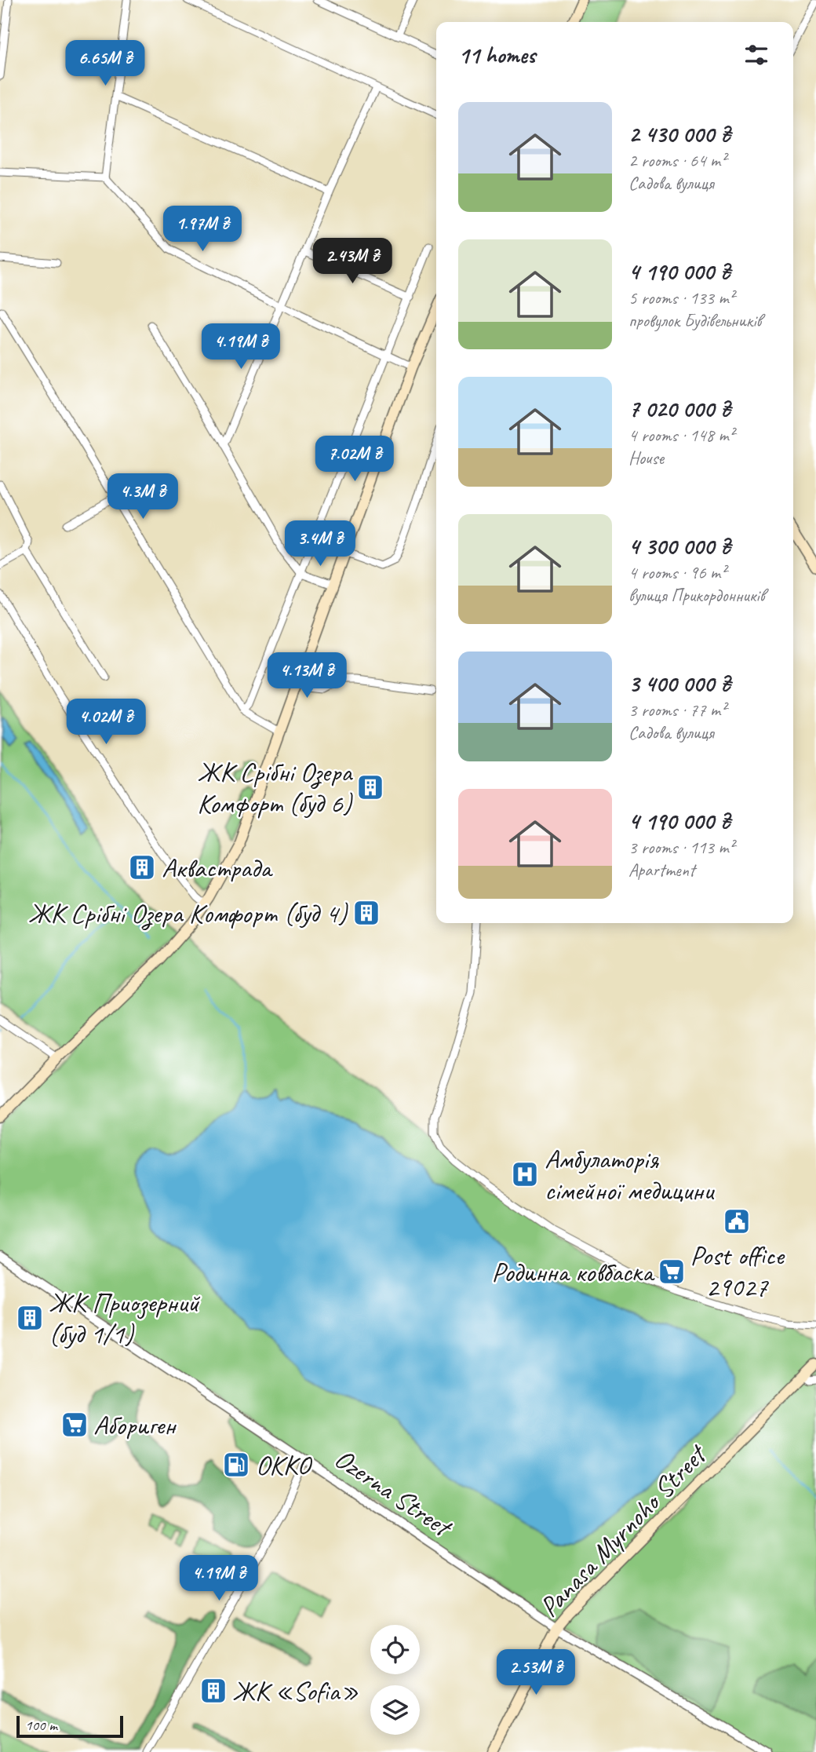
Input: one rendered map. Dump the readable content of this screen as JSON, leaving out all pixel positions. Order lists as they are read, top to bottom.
{
  "streets": {
    "main road": ["Panasa Myrnoho Street"],
    "street": ["Ozerna Street"]
  },
  "crossings": [
    ["Ozerna Street", "Panasa Myrnoho Street"]
  ],
  "places": {
    "building": [
      "ЖК Срібні Озера Комфорт (буд 6)",
      "Аквастрада",
      "ЖК Срібні Озера Комфорт (буд 4)",
      "ЖК Приозерний (буд 1/1)",
      "ЖК «Sofia»"
    ],
    "hospital": ["Амбулаторія сімейної медицини"],
    "public building": ["Post office 29027"],
    "supermarket": ["Родинна ковбаска", "Абориген"],
    "fuel station": ["OKKO"]
  },
  "scale_bar": "100 m",
  "page": {
    "heading": "11 homes",
    "price": [
      "6.65M ₴",
      "1.97M ₴",
      "2.43M ₴",
      "4.19M ₴",
      "7.02M ₴",
      "4.3M ₴",
      "3.4M ₴",
      "4.13M ₴",
      "4.02M ₴",
      "4.19M ₴",
      "2.53M ₴"
    ],
    "list": [
      {
        "name": "2 430 000 ₴",
        "note": "2 rooms · 64 m² · Садова вулиця"
      },
      {
        "name": "4 190 000 ₴",
        "note": "5 rooms · 133 m² · провулок Будівельників"
      },
      {
        "name": "7 020 000 ₴",
        "note": "4 rooms · 148 m² · House"
      },
      {
        "name": "4 300 000 ₴",
        "note": "4 rooms · 96 m² · вулиця Прикордонників"
      },
      {
        "name": "3 400 000 ₴",
        "note": "3 rooms · 77 m² · Садова вулиця"
      },
      {
        "name": "4 190 000 ₴",
        "note": "3 rooms · 113 m² · Apartment"
      }
    ],
    "scale": "100 m"
  }
}
